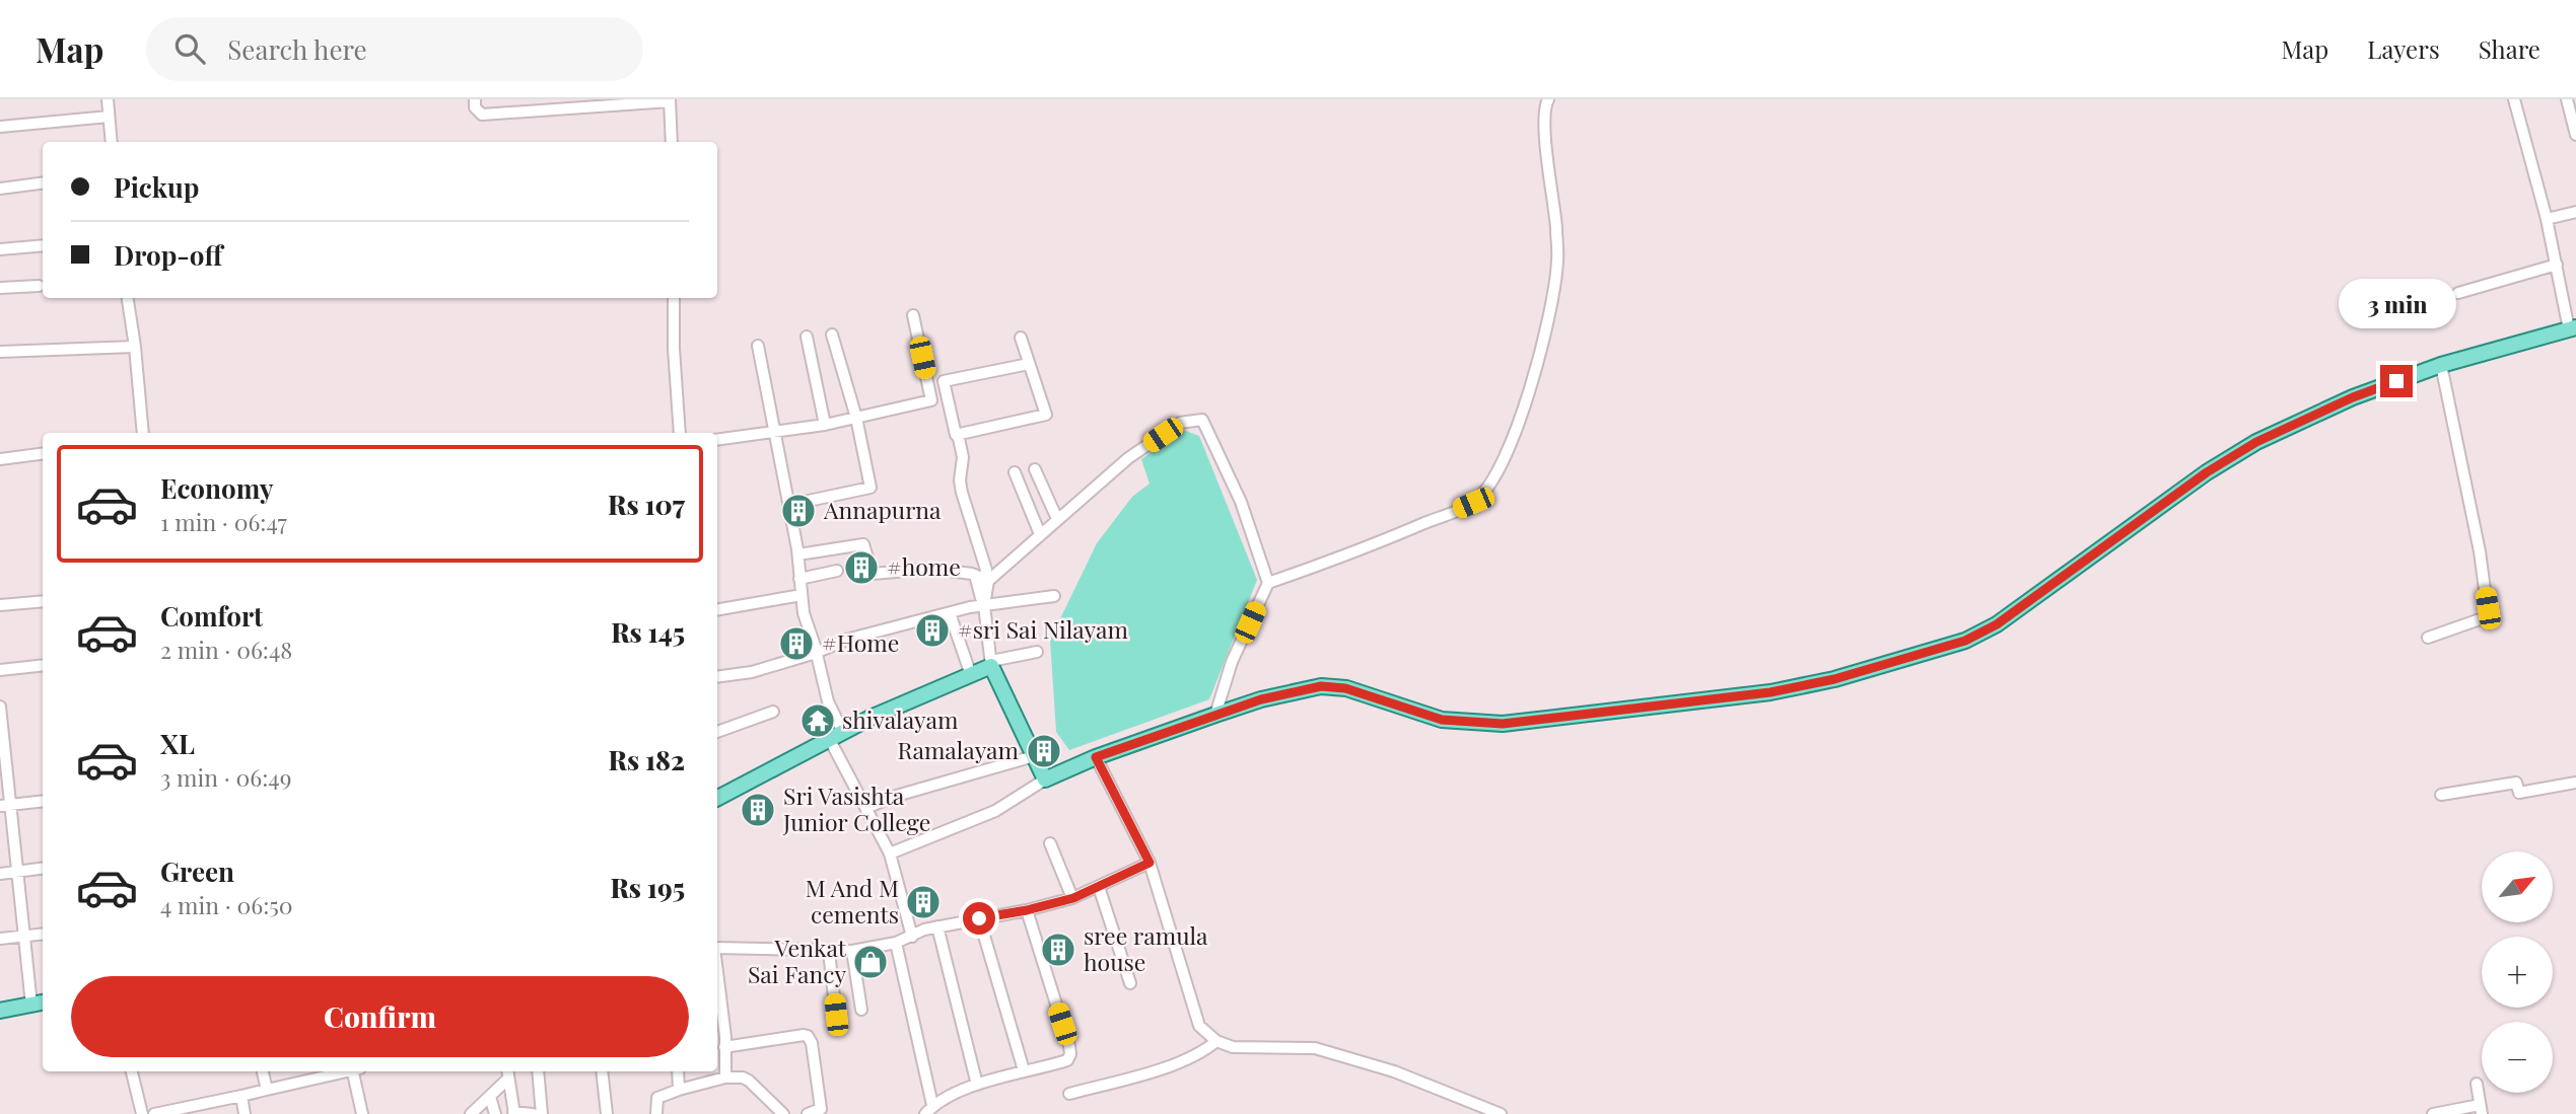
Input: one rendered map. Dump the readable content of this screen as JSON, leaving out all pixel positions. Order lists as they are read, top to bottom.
{
  "places": {
    "building": [
      "Annapurna",
      "#home",
      "#sri Sai Nilayam",
      "#Home",
      "Ramalayam",
      "Sri Vasishta Junior College",
      "M And M cements",
      "sree ramula house"
    ],
    "temple": ["shivalayam"],
    "shop": ["Venkat Sai Fancy"]
  },
  "north": "top right",
  "page": {
    "header": "Map",
    "search": "Search here",
    "nav": ["Map", "Layers", "Share"],
    "banner": ["Pickup", "Drop-off"],
    "bubble": "3 min",
    "list": [
      {
        "name": "Economy",
        "note": "1 min · 06:47",
        "value": "Rs 107"
      },
      {
        "name": "Comfort",
        "note": "2 min · 06:48",
        "value": "Rs 145"
      },
      {
        "name": "XL",
        "note": "3 min · 06:49",
        "value": "Rs 182"
      },
      {
        "name": "Green",
        "note": "4 min · 06:50",
        "value": "Rs 195"
      }
    ],
    "map_buttons": ["+", "−"],
    "buttons": "Confirm"
  }
}
